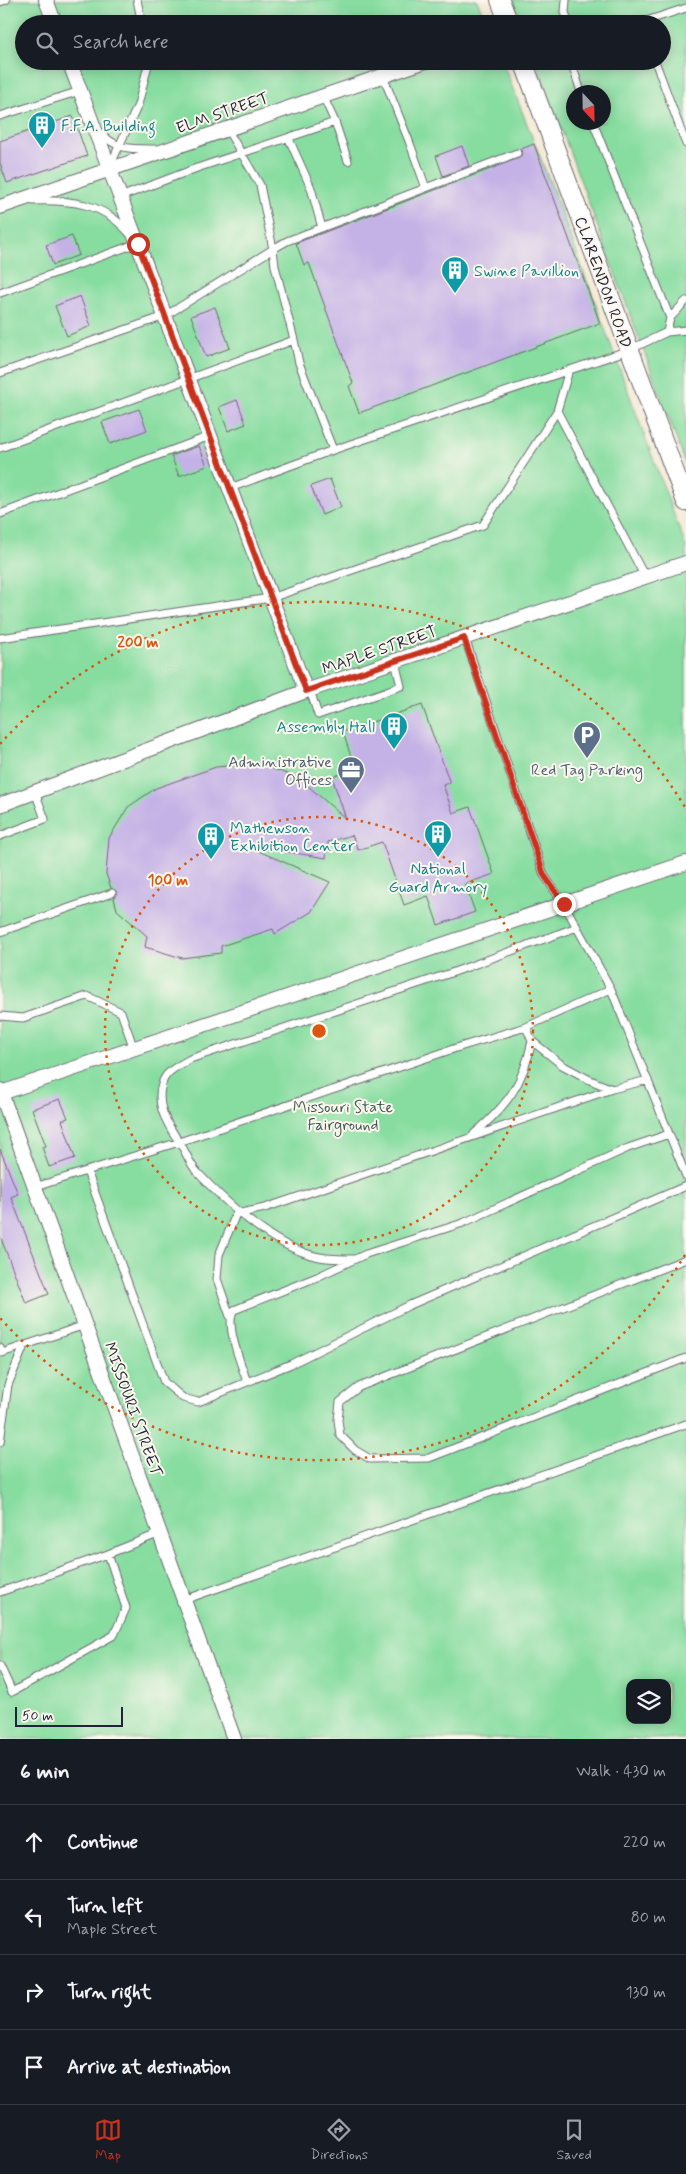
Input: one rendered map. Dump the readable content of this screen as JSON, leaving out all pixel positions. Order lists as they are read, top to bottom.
{
  "streets": {
    "street": [
      "ELM STREET",
      "CLARENDON ROAD",
      "MAPLE STREET",
      "MISSOURI STREET"
    ]
  },
  "parks": ["Missouri State Fairground"],
  "places": {
    "building": [
      "F.F.A. Building",
      "Swine Pavillion",
      "Assembly Hall",
      "National Guard Armory",
      "Mathewson Exhibition Center"
    ],
    "parking": ["Red Tag Parking"],
    "office": ["Administrative Offices"]
  },
  "scale_bar": "50 m",
  "north": "bottom",
  "page": {
    "search": "Search here",
    "scale": "50 m",
    "heading": ["6 min", "Walk · 430 m"],
    "list": [
      ["Continue", "220 m"],
      ["Turn left", "Maple Street", "80 m"],
      ["Turn right", "130 m"],
      "Arrive at destination"
    ],
    "nav": ["Map", "Directions", "Saved"]
  },
  "rings": ["200 m", "100 m"]
}
